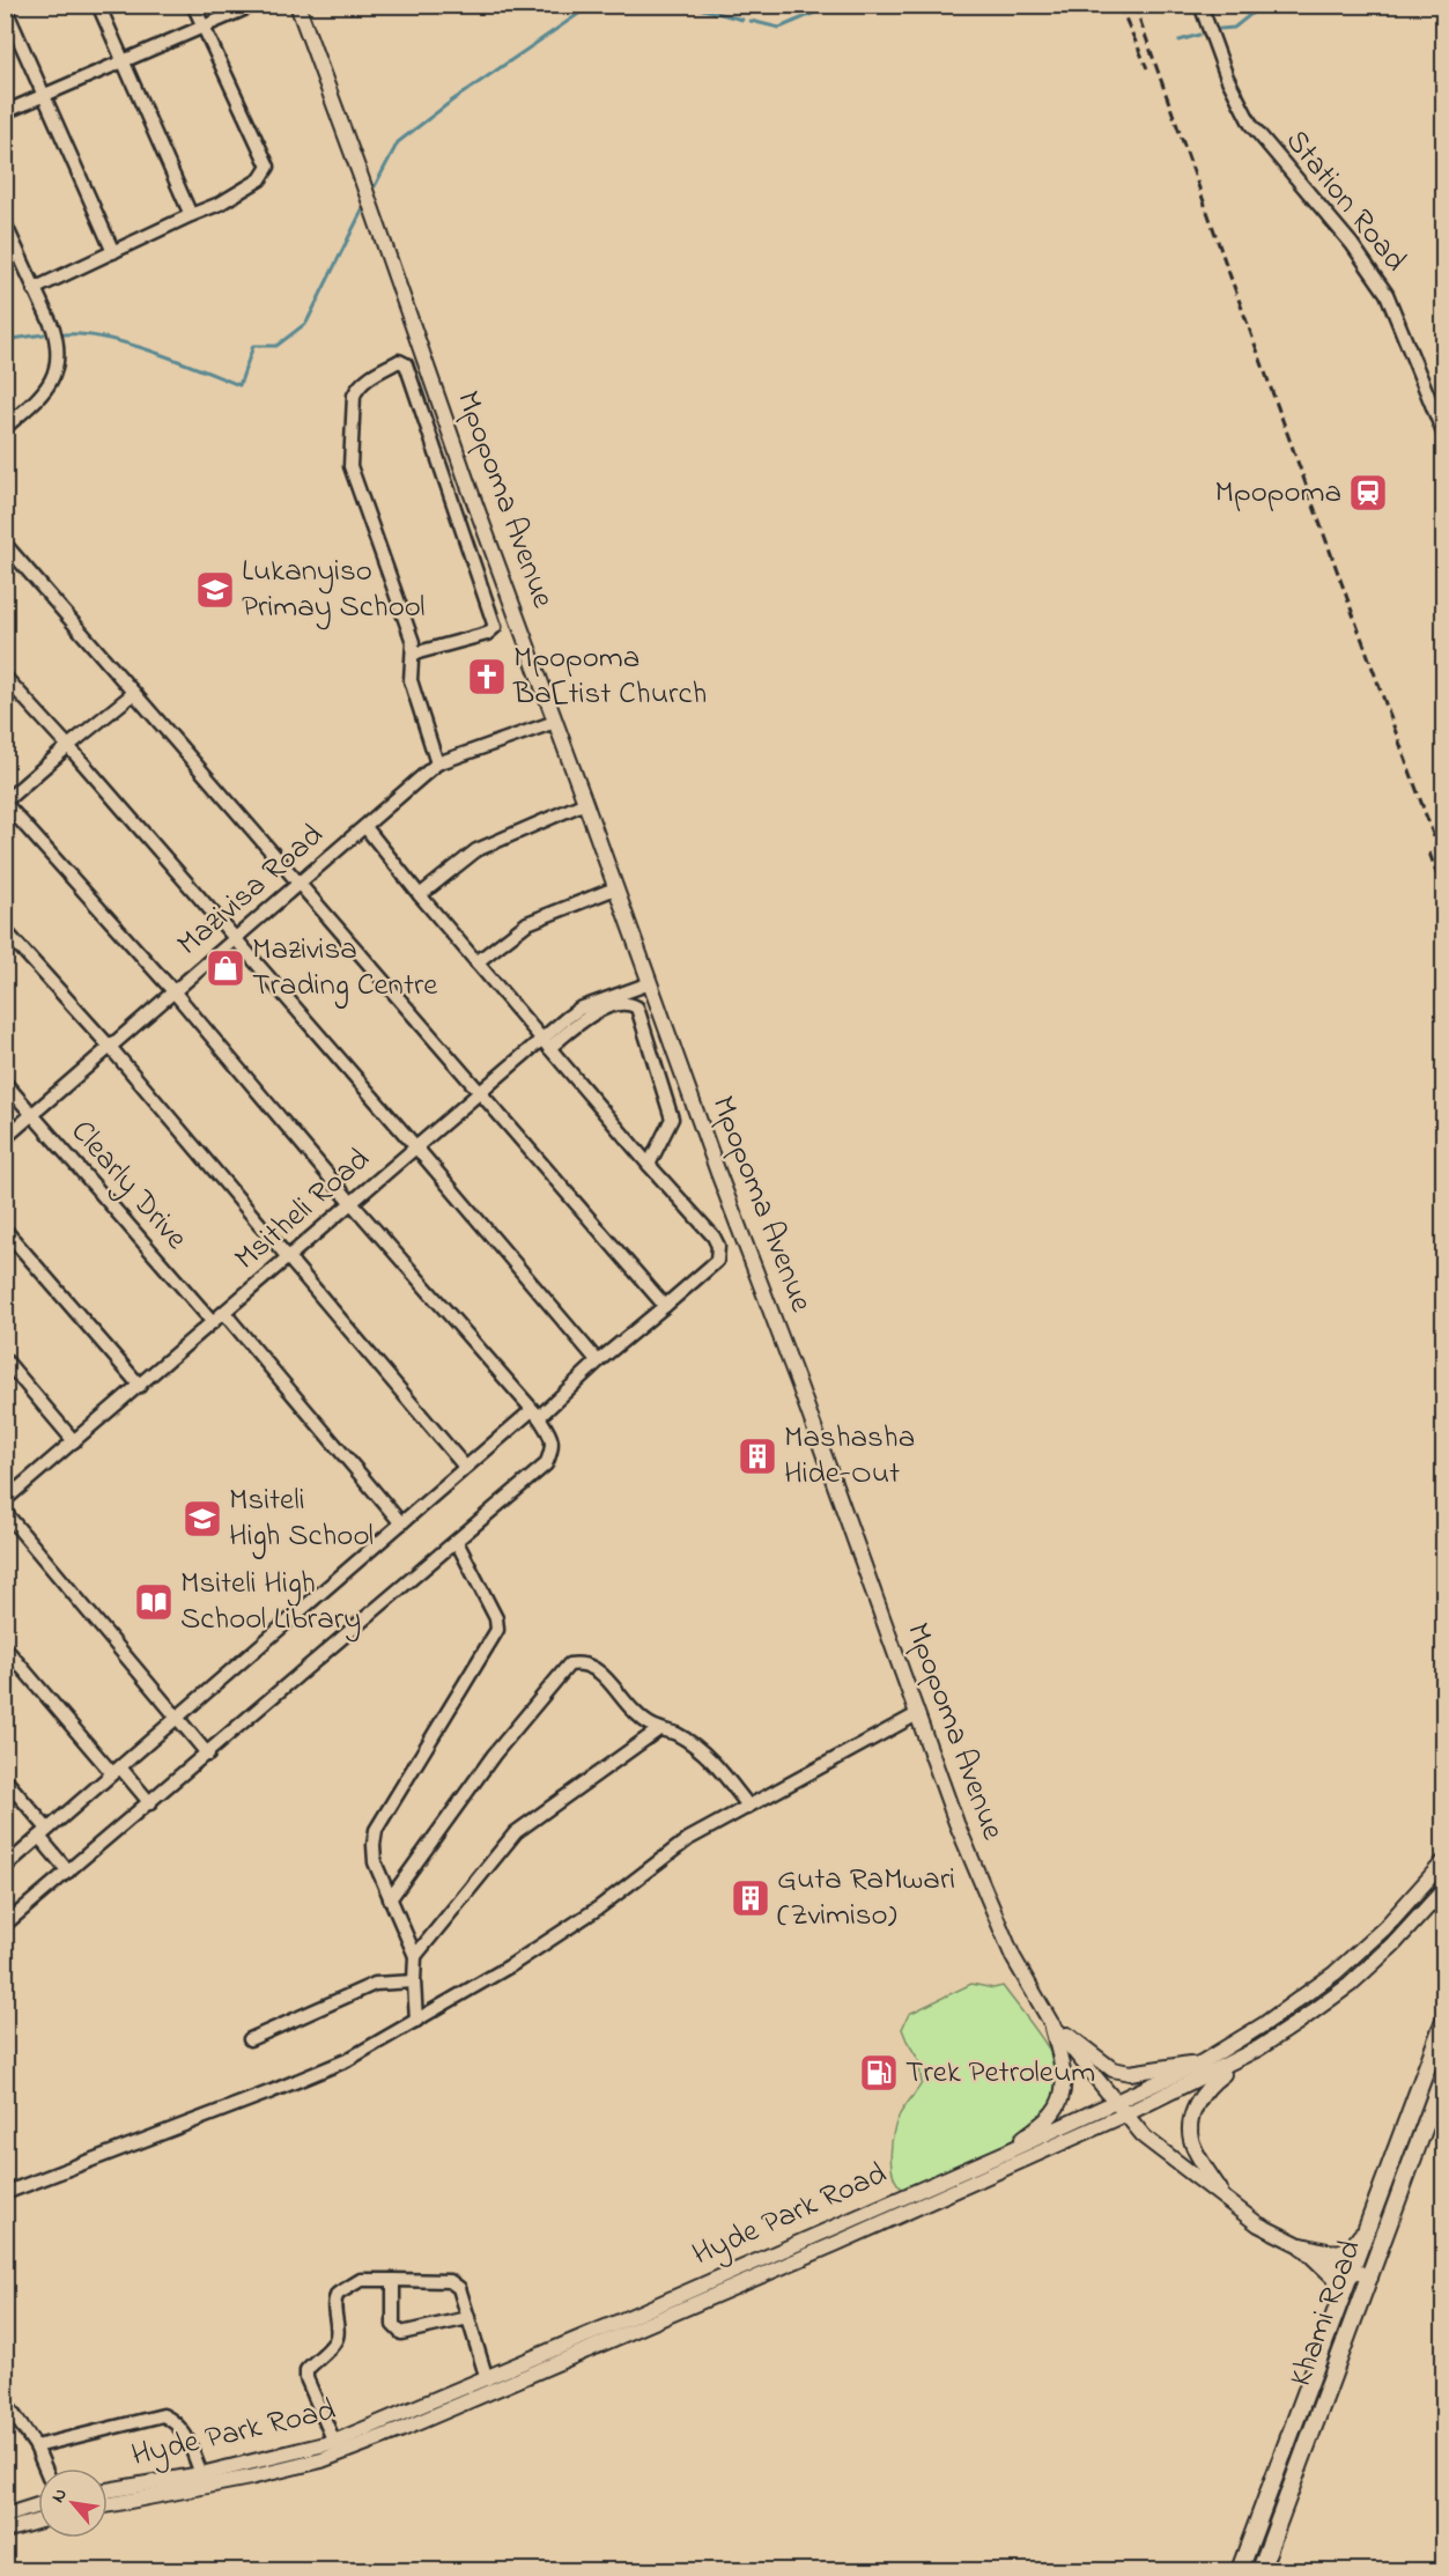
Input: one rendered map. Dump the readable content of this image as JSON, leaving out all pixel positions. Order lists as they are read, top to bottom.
{
  "streets": {
    "main road": ["Khami Road"],
    "street": [
      "Station Road",
      "Mpopoma Avenue",
      "Mazivisa Road",
      "Clearly Drive",
      "Msitheli Road",
      "Hyde Park Road"
    ]
  },
  "crossings": [
    ["Mpopoma Avenue", "Mazivisa Road"],
    ["Mpopoma Avenue", "Msitheli Road"],
    ["Mpopoma Avenue", "Hyde Park Road"],
    ["Mpopoma Avenue", "Khami Road"],
    ["Mazivisa Road", "Clearly Drive"],
    ["Clearly Drive", "Msitheli Road"]
  ],
  "places": {
    "station": ["Mpopoma"],
    "school or university": ["Lukanyiso Primay School", "Msiteli High School"],
    "church": ["Mpopoma Ba[tist Church"],
    "shop": ["Mazivisa Trading Centre"],
    "building": ["Mashasha Hide-Out", "Guta RaMwari (Zvimiso)"],
    "library": ["Msiteli High School Library"],
    "fuel station": ["Trek Petroleum"]
  },
  "north": "top left"
}
